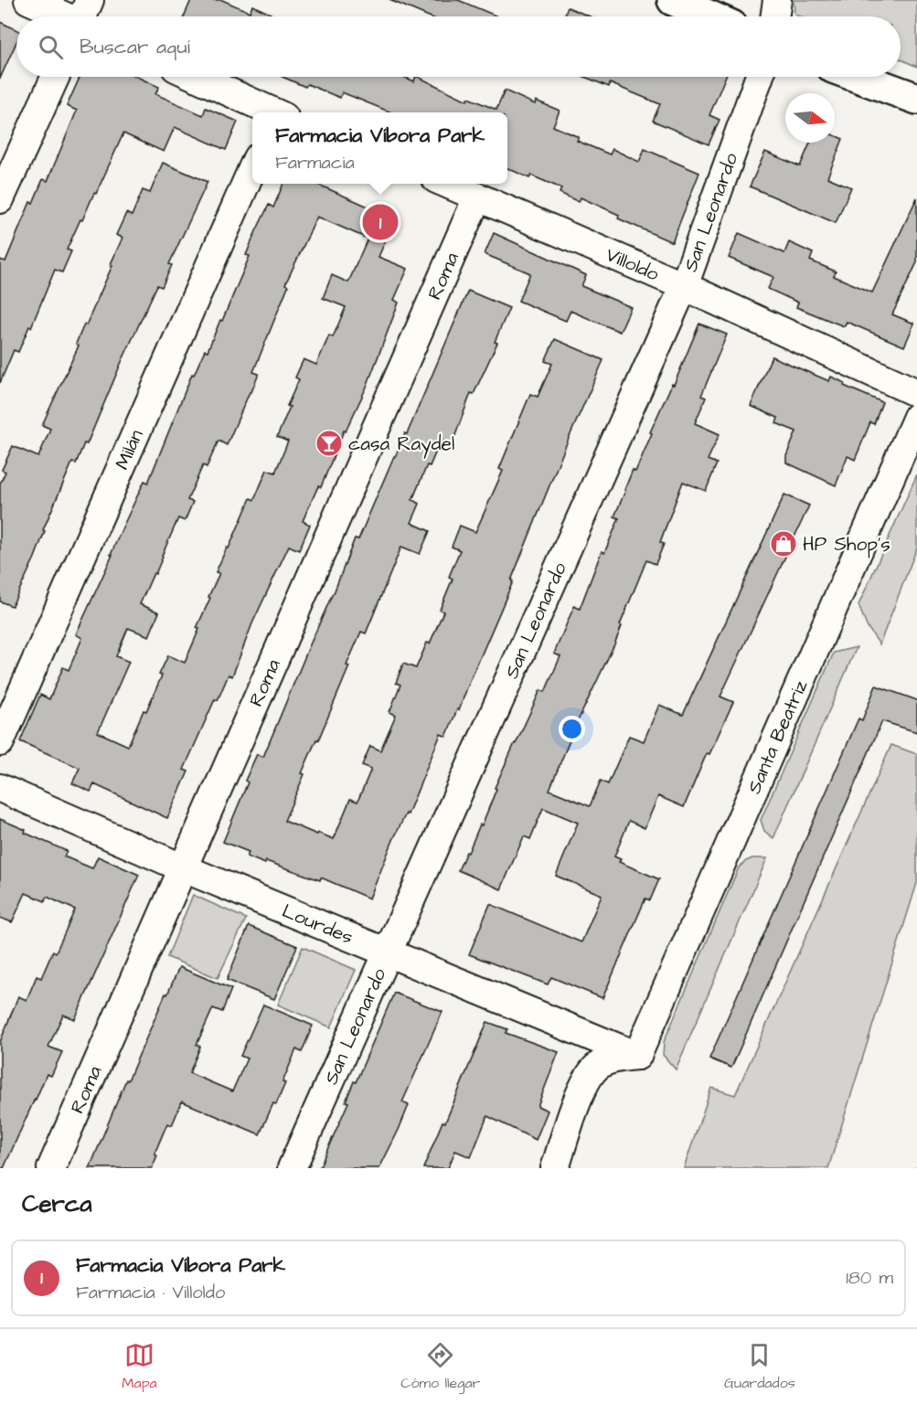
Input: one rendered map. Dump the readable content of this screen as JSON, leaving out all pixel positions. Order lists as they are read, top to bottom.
{
  "streets": {
    "street": [
      "San Leonardo",
      "Villoldo",
      "Roma",
      "Milán",
      "Santa Beatriz",
      "Lourdes"
    ]
  },
  "crossings": [
    ["San Leonardo", "Villoldo"],
    ["San Leonardo", "Lourdes"],
    ["Villoldo", "Roma"],
    ["Roma", "Lourdes"],
    ["Santa Beatriz", "Lourdes"]
  ],
  "places": {
    "bar": ["casa Raydel"],
    "shop": ["HP Shop's"]
  },
  "north": "right",
  "page": {
    "search": "Buscar aquí",
    "popup": ["Farmacia Víbora Park", "Farmacia"],
    "pins": "1",
    "heading": "Cerca",
    "list": [
      {
        "mark": "1",
        "name": "Farmacia Víbora Park",
        "note": "Farmacia · Villoldo",
        "value": "180 m"
      }
    ],
    "nav": ["Mapa", "Cómo llegar", "Guardados"]
  }
}
